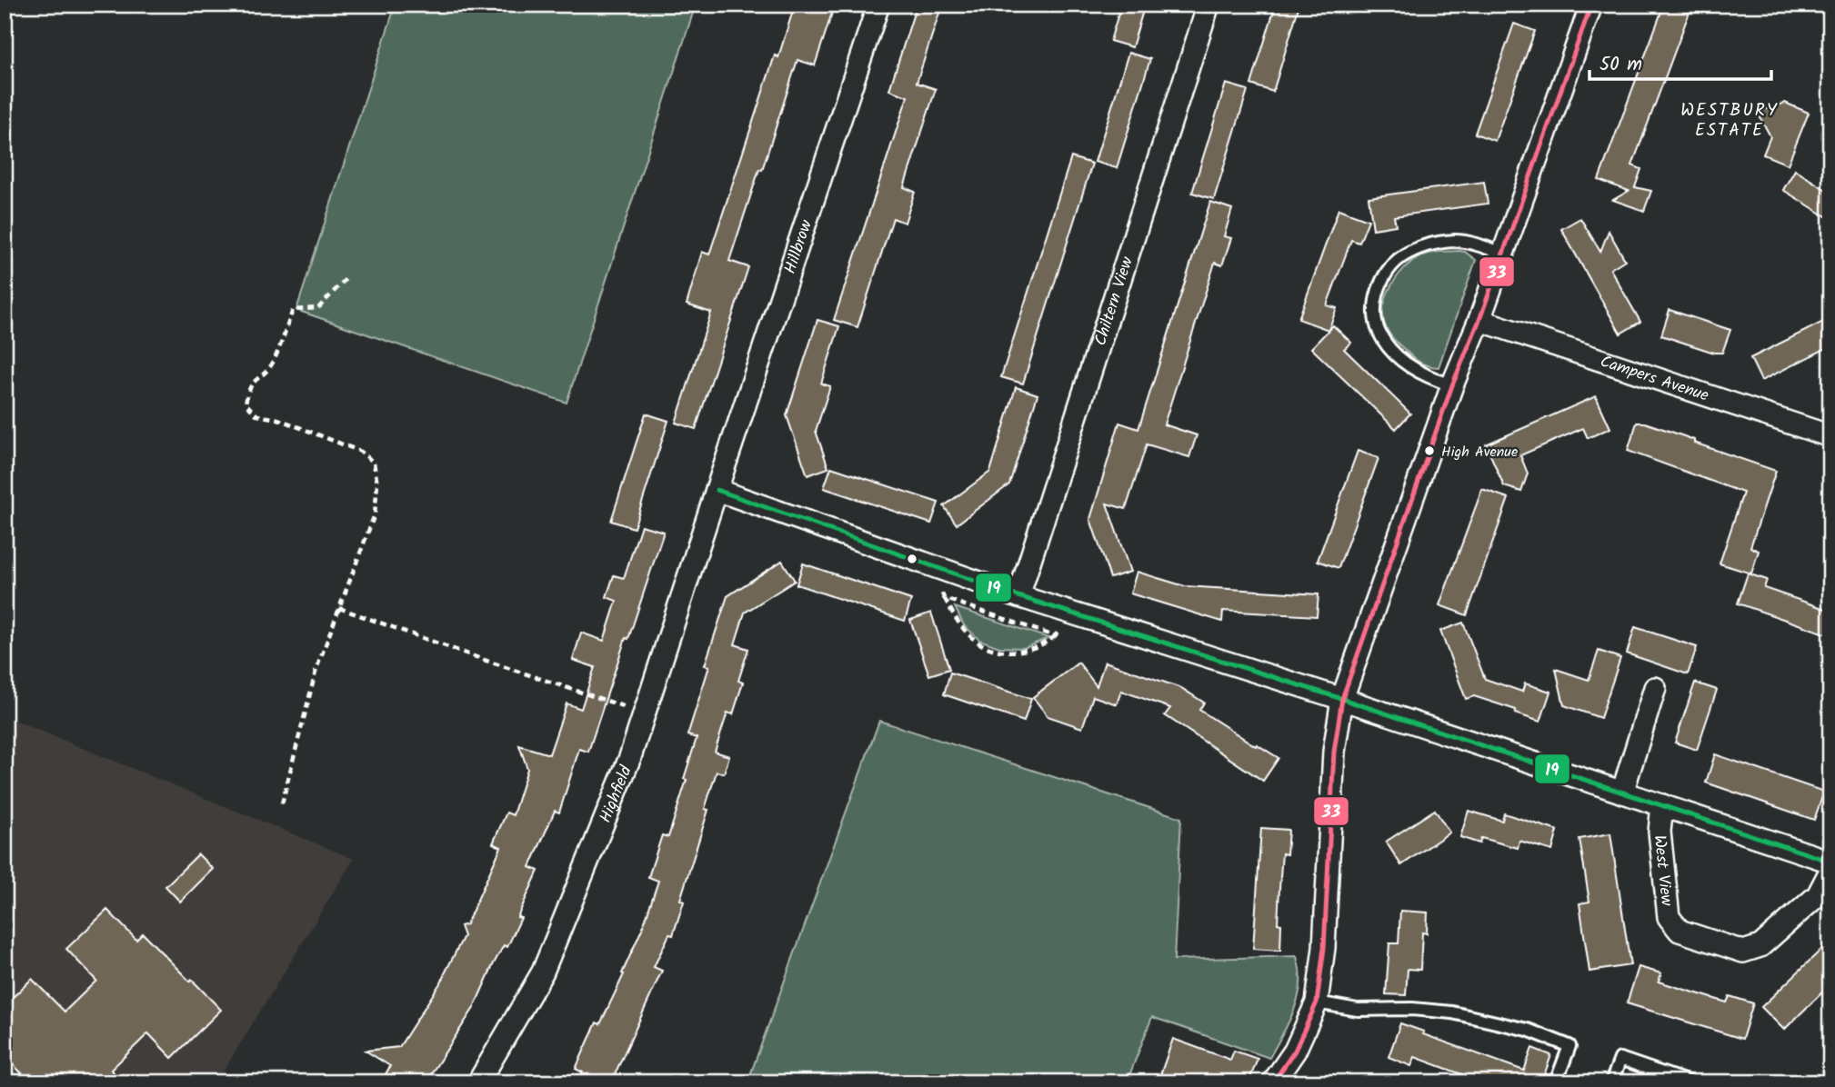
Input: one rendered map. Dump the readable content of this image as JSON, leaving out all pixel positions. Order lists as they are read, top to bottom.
{
  "streets": {
    "street": [
      "Hillbrow",
      "Chiltern View",
      "Campers Avenue",
      "Highfield",
      "West View"
    ]
  },
  "crossings": [
    ["Hillbrow", "Highfield"]
  ],
  "districts": ["WESTBURY ESTATE"],
  "places": ["High Avenue"],
  "lines": ["transit line 33", "transit line 19"],
  "scale_bar": "50 m"
}
